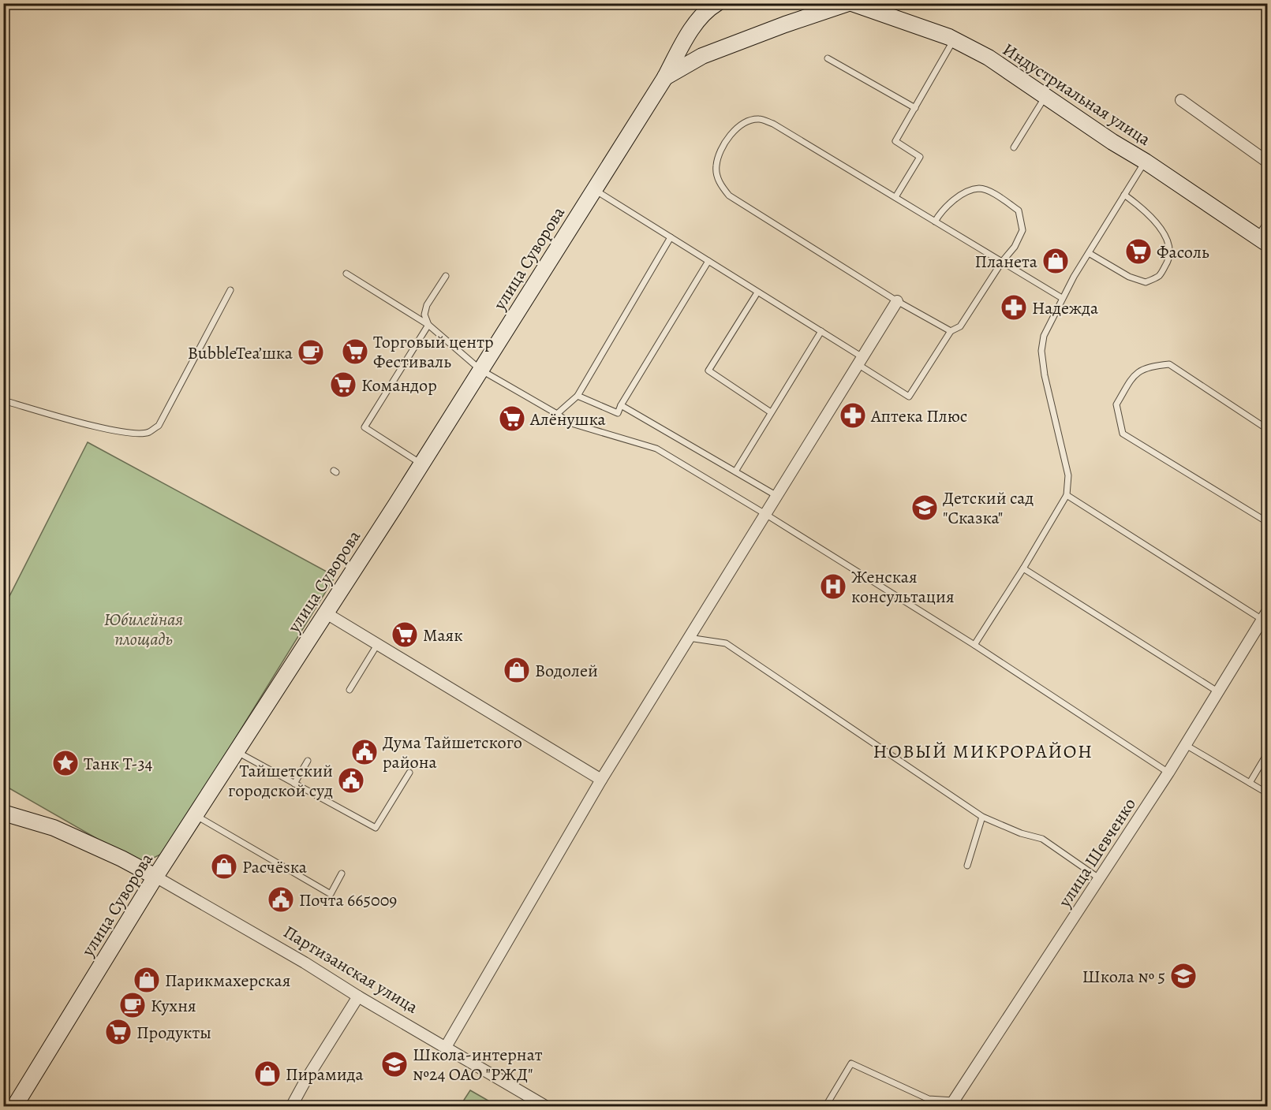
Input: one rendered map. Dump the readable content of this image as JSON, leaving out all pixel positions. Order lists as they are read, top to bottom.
{
  "streets": {
    "street": [
      "Индустриальная улица",
      "улица Суворова",
      "улица Шевченко",
      "Партизанская улица"
    ]
  },
  "crossings": [
    ["улица Суворова", "Партизанская улица"]
  ],
  "districts": ["НОВЫЙ МИКРОРАЙОН"],
  "parks": ["Юбилейная площадь"],
  "places": {
    "supermarket": [
      "Фасоль",
      "Торговый центр Фестиваль",
      "Командор",
      "Алёнушка",
      "Маяк",
      "Продукты"
    ],
    "shop": [
      "Планета",
      "Водолей",
      "Расчёsка",
      "Парикмахерская",
      "Пирамида"
    ],
    "pharmacy": ["Надежда", "Аптека Плюс"],
    "cafe": ["BubbleTea’шка", "Кухня"],
    "school or university": ["Детский сад \"Сказка\"", "Школа № 5", "Школа-интернат №24 ОАО \"РЖД\""],
    "hospital": ["Женская консультация"],
    "public building": ["Дума Тайшетского района", "Тайшетский городской суд", "Почта 665009"],
    "place": ["Танк Т-34"]
  }
}
